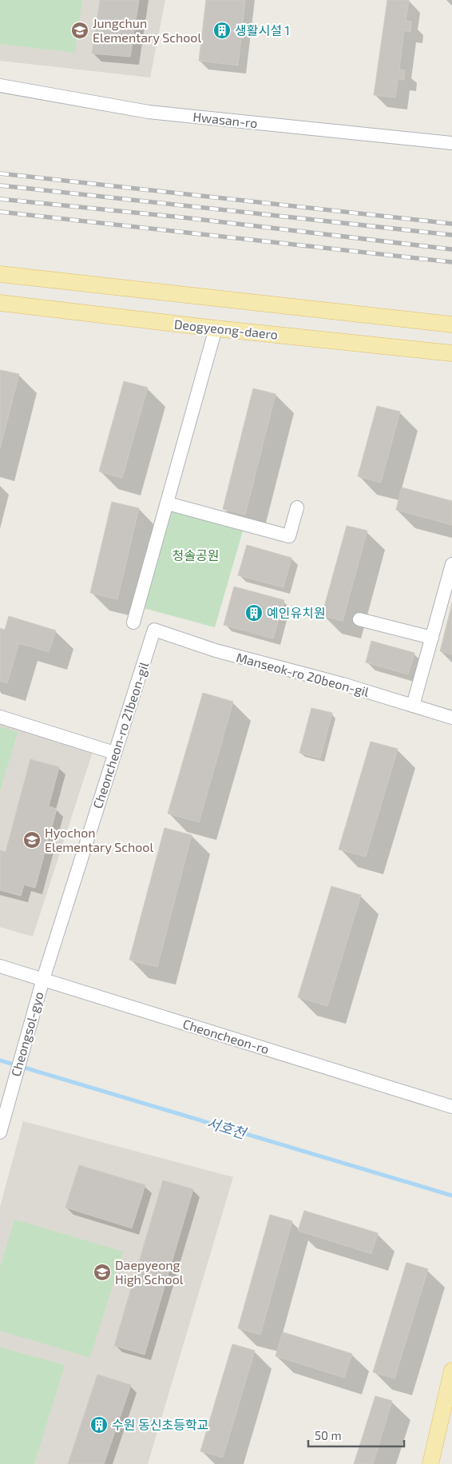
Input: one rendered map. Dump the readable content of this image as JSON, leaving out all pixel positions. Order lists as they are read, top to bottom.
{
  "streets": {
    "main road": ["Deogyeong-daero"],
    "street": [
      "Hwasan-ro",
      "Manseok-ro 20beon-gil",
      "Cheoncheon-ro 21beon-gil",
      "Cheongsol-gyo",
      "Cheoncheon-ro"
    ]
  },
  "crossings": [
    ["Manseok-ro 20beon-gil", "Cheoncheon-ro 21beon-gil"],
    ["Cheoncheon-ro 21beon-gil", "Cheongsol-gyo"],
    ["Cheoncheon-ro 21beon-gil", "Cheoncheon-ro"],
    ["Cheongsol-gyo", "Cheoncheon-ro"]
  ],
  "water": ["서호천"],
  "parks": ["청솔공원"],
  "places": {
    "school or university": ["Jungchun Elementary School", "Hyochon Elementary School", "Daepyeong High School"],
    "building": ["생활시설 1", "예인유치원", "수원 동신초등학교"]
  },
  "scale_bar": "50 m"
}
